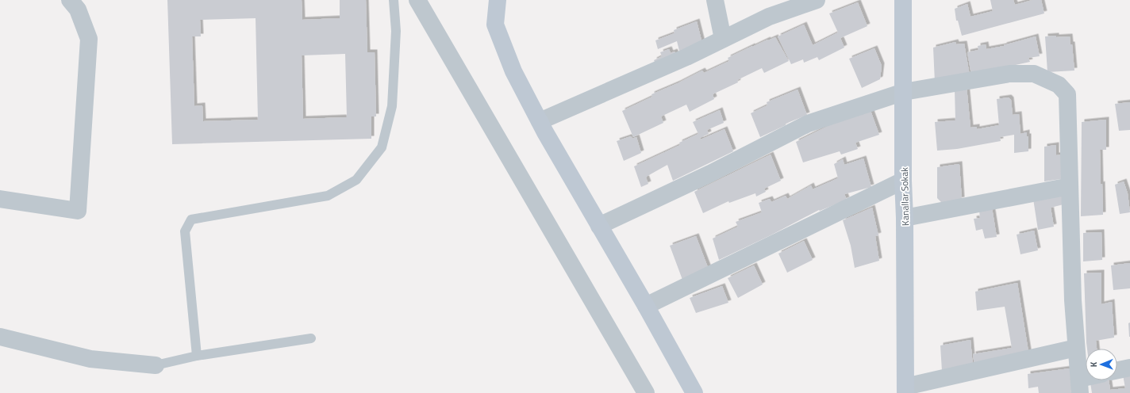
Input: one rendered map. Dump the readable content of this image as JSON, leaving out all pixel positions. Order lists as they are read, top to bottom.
{
  "streets": {
    "street": ["Kanallar Sokak"]
  },
  "north": "left"
}
